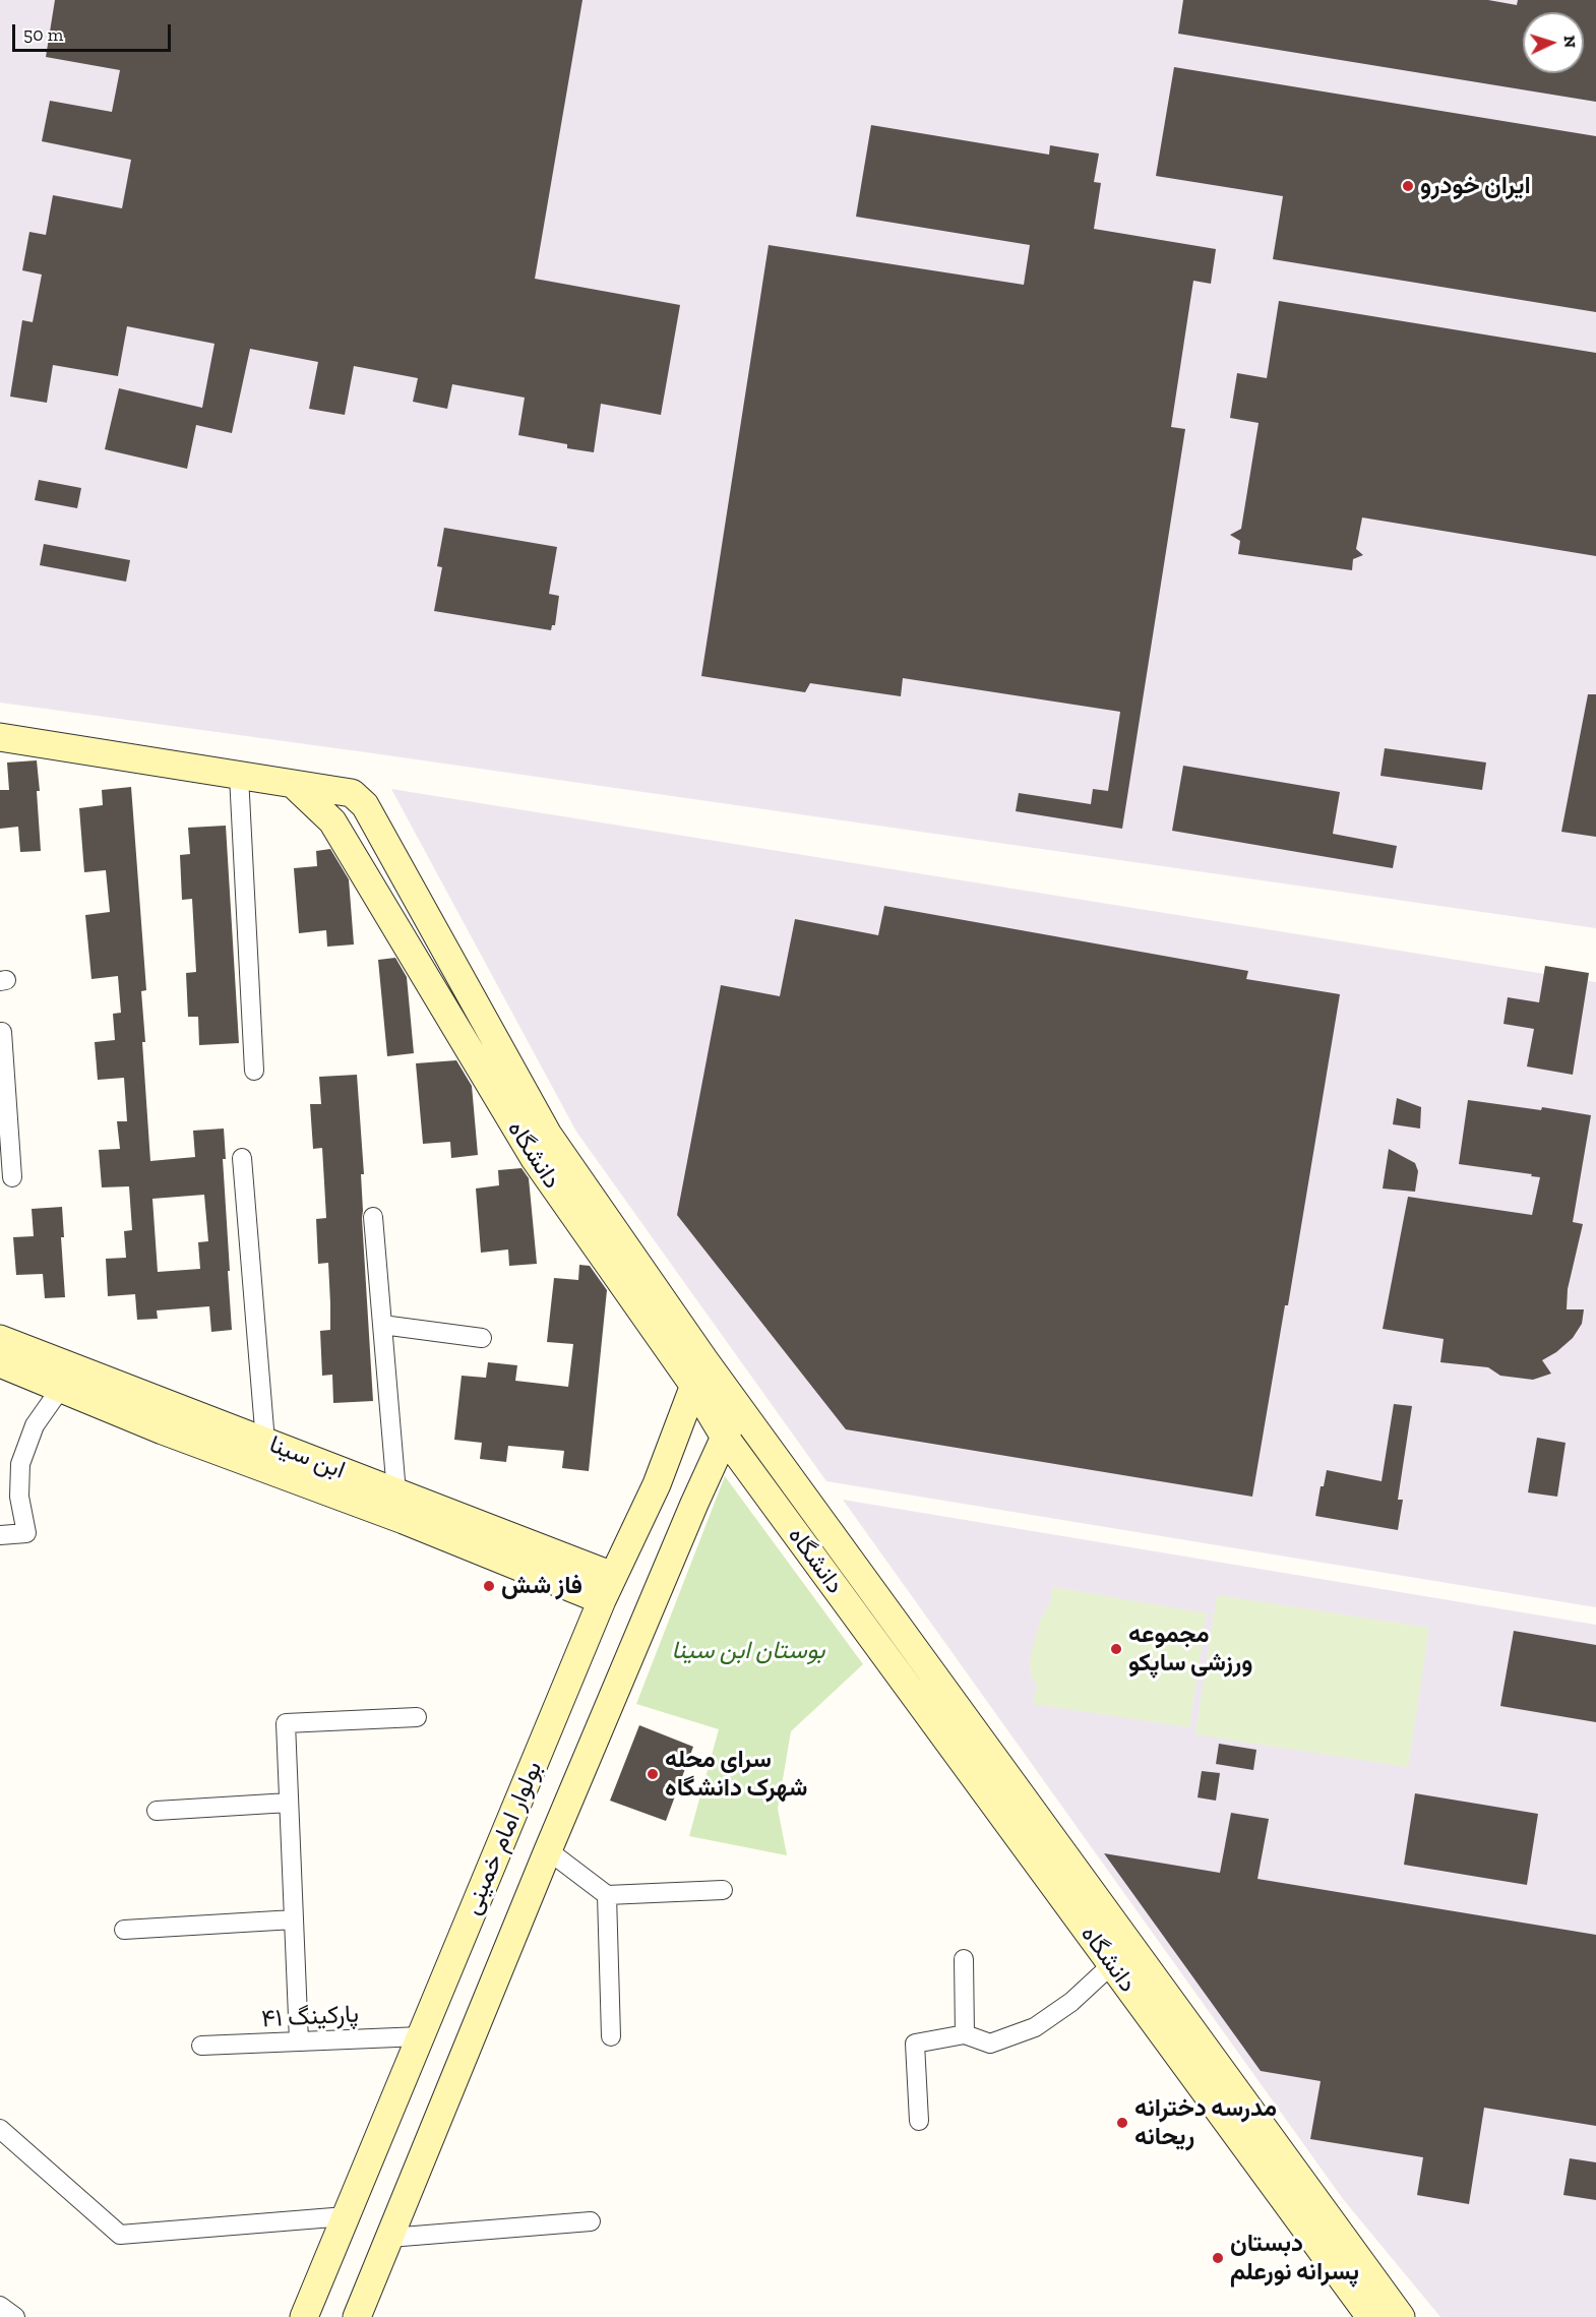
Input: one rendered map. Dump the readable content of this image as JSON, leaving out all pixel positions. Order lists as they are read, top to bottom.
{
  "streets": {
    "street": [
      "دانشگاه",
      "ابن سینا",
      "بولوار امام خمینی",
      "پارکینگ ۴۱"
    ]
  },
  "crossings": [
    ["دانشگاه", "بولوار امام خمینی"],
    ["ابن سینا", "بولوار امام خمینی"],
    ["بولوار امام خمینی", "پارکینگ ۴۱"]
  ],
  "parks": ["بوستان ابن سینا"],
  "places": [
    "ایران خودرو",
    "فاز شش",
    "مجموعه ورزشی ساپکو",
    "سرای محله شهرک دانشگاه",
    "مدرسه دخترانه ریحانه",
    "دبستان پسرانه نورعلم"
  ],
  "scale_bar": "50 m",
  "north": "right"
}
